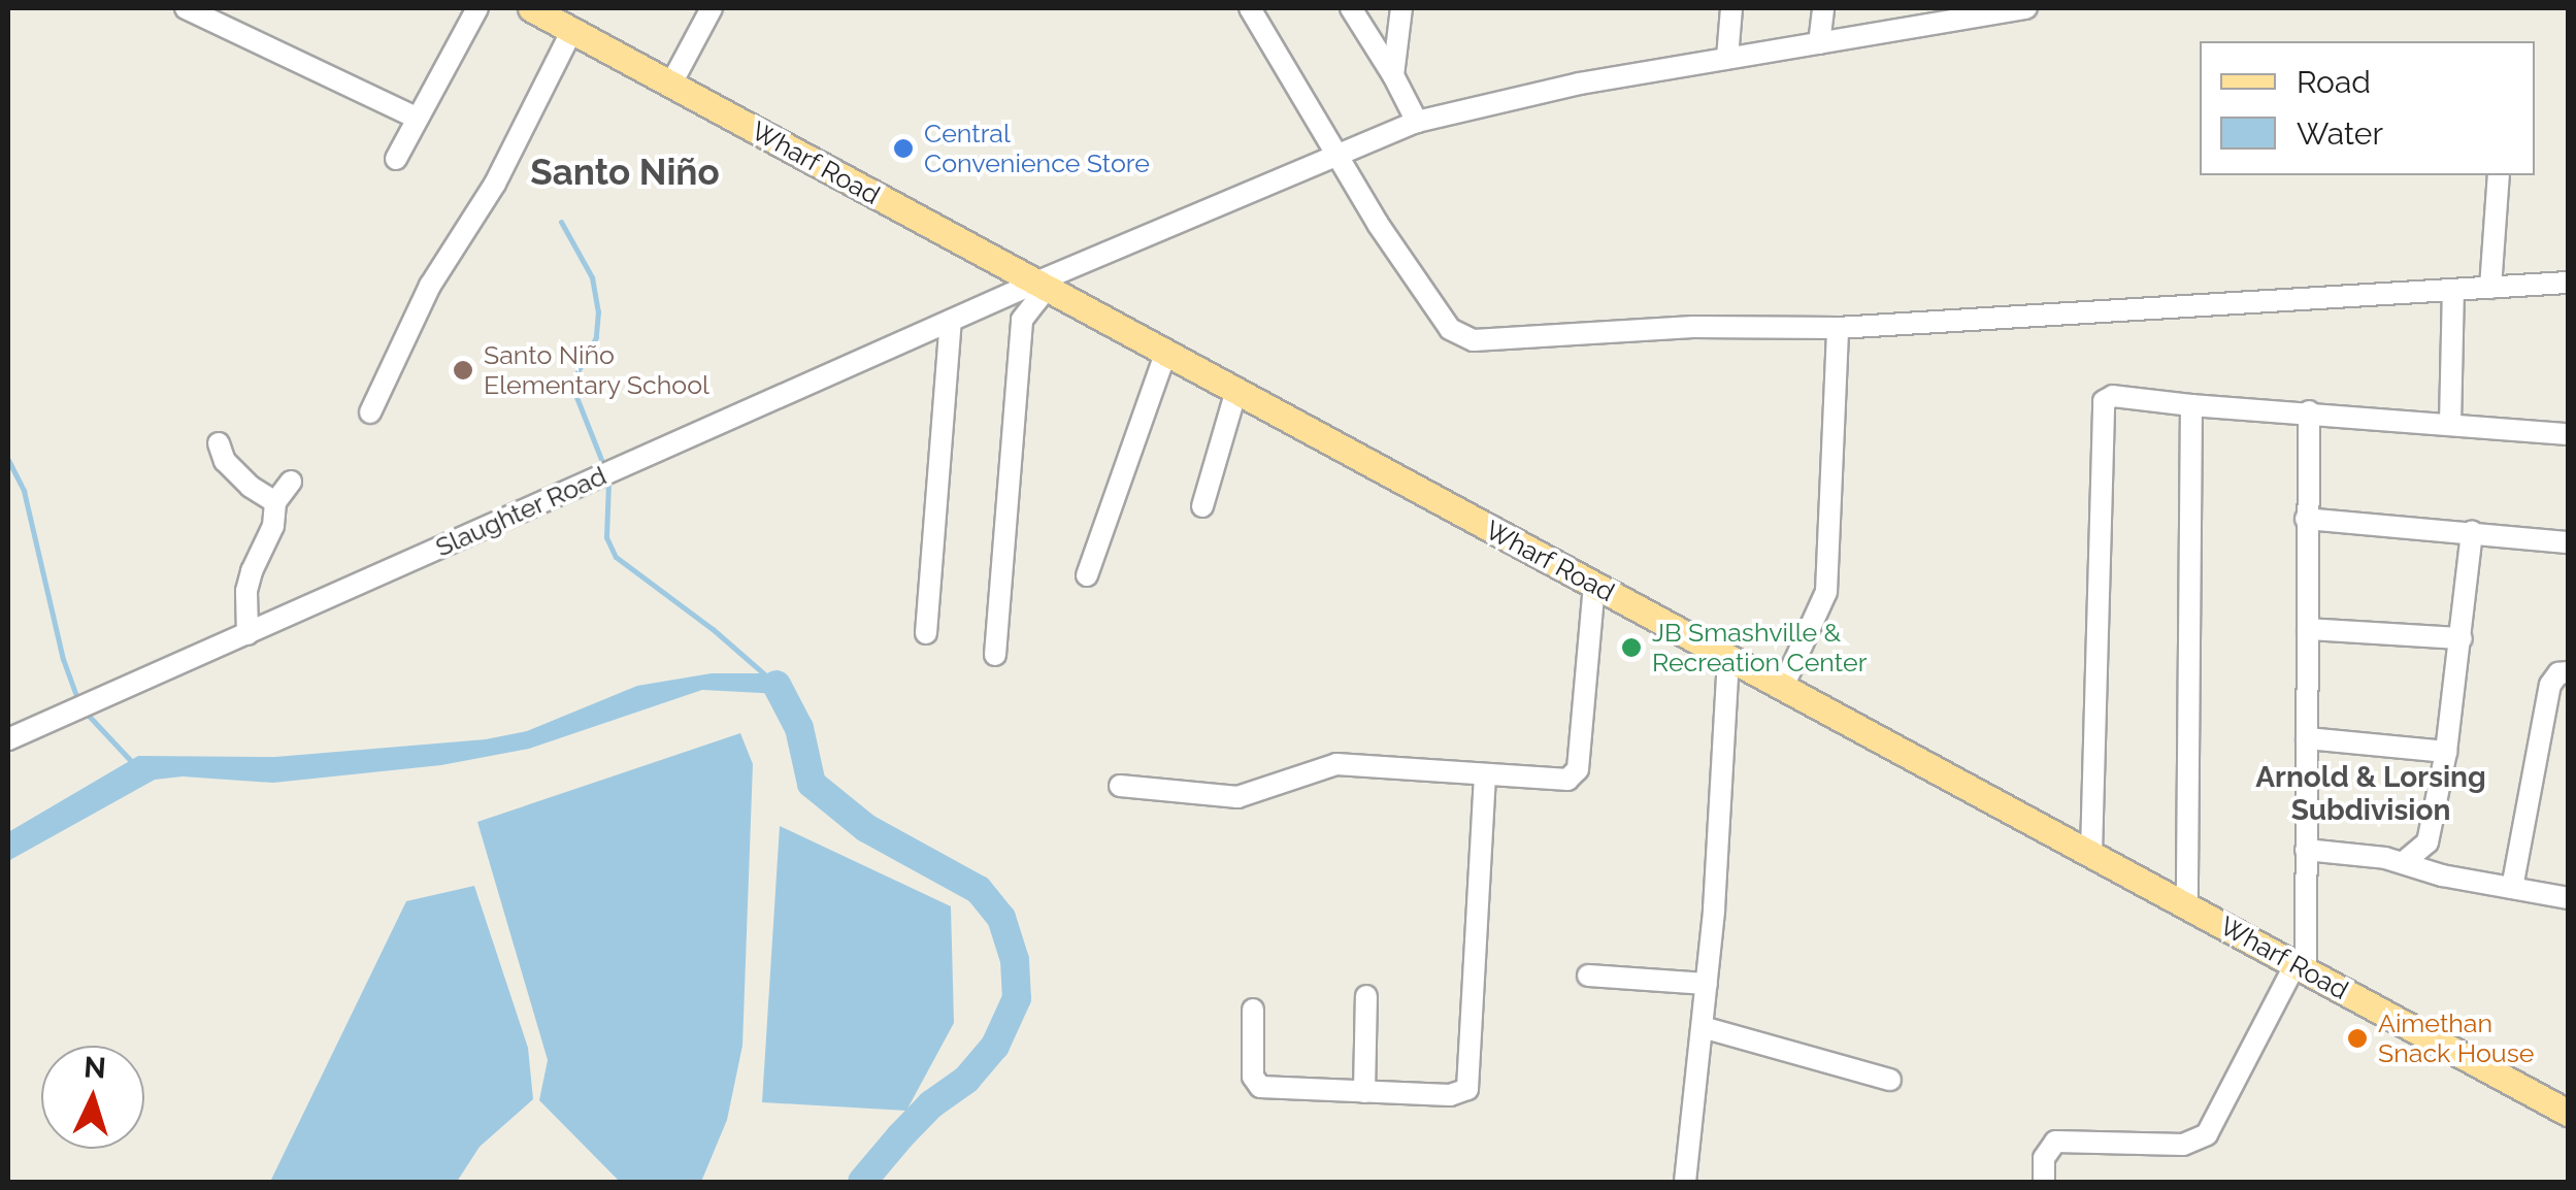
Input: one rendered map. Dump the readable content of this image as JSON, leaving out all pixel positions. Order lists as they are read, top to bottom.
{
  "streets": {
    "main road": ["Wharf Road"],
    "street": ["Slaughter Road"]
  },
  "crossings": [
    ["Wharf Road", "Slaughter Road"]
  ],
  "districts": ["Santo Niño", "Arnold & Lorsing Subdivision"],
  "places": [
    "Central Convenience Store",
    "Santo Niño Elementary School",
    "JB Smashville & Recreation Center",
    "Aimethan Snack House"
  ],
  "legend": ["Road", "Water"],
  "north": "top"
}
